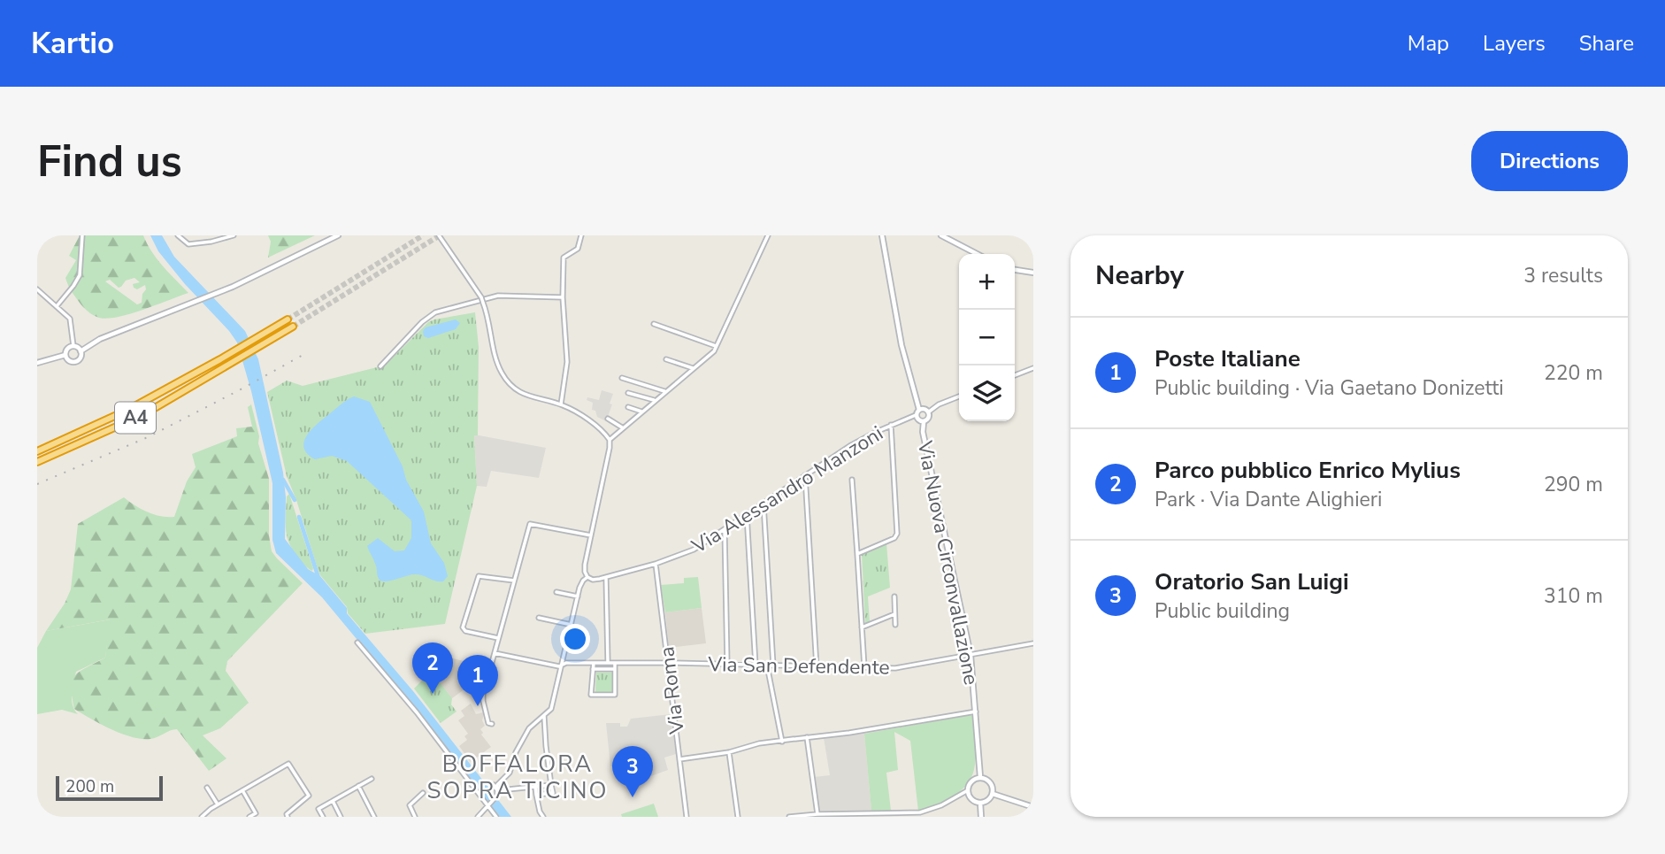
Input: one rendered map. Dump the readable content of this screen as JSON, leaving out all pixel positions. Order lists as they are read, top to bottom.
{
  "streets": {
    "highway": ["A4"],
    "street": [
      "Via Alessandro Manzoni",
      "Via Nuova Circonvallazione",
      "Via San Defendente",
      "Via Roma"
    ]
  },
  "crossings": [
    ["Via Alessandro Manzoni", "Via Nuova Circonvallazione"],
    ["Via Alessandro Manzoni", "Via Roma"],
    ["Via Nuova Circonvallazione", "Via San Defendente"],
    ["Via San Defendente", "Via Roma"]
  ],
  "districts": ["BOFFALORA SOPRA TICINO"],
  "scale_bar": "200 m",
  "page": {
    "header": "Kartio",
    "nav": ["Map", "Layers", "Share"],
    "buttons": "Directions",
    "title": "Find us",
    "heading": ["Nearby", "3 results"],
    "map_buttons": ["+", "−"],
    "list": [
      {
        "mark": "1",
        "name": "Poste Italiane",
        "note": "Public building · Via Gaetano Donizetti",
        "value": "220 m"
      },
      {
        "mark": "2",
        "name": "Parco pubblico Enrico Mylius",
        "note": "Park · Via Dante Alighieri",
        "value": "290 m"
      },
      {
        "mark": "3",
        "name": "Oratorio San Luigi",
        "note": "Public building",
        "value": "310 m"
      }
    ],
    "pins": ["2", "1", "3"],
    "scale": "200 m"
  }
}
